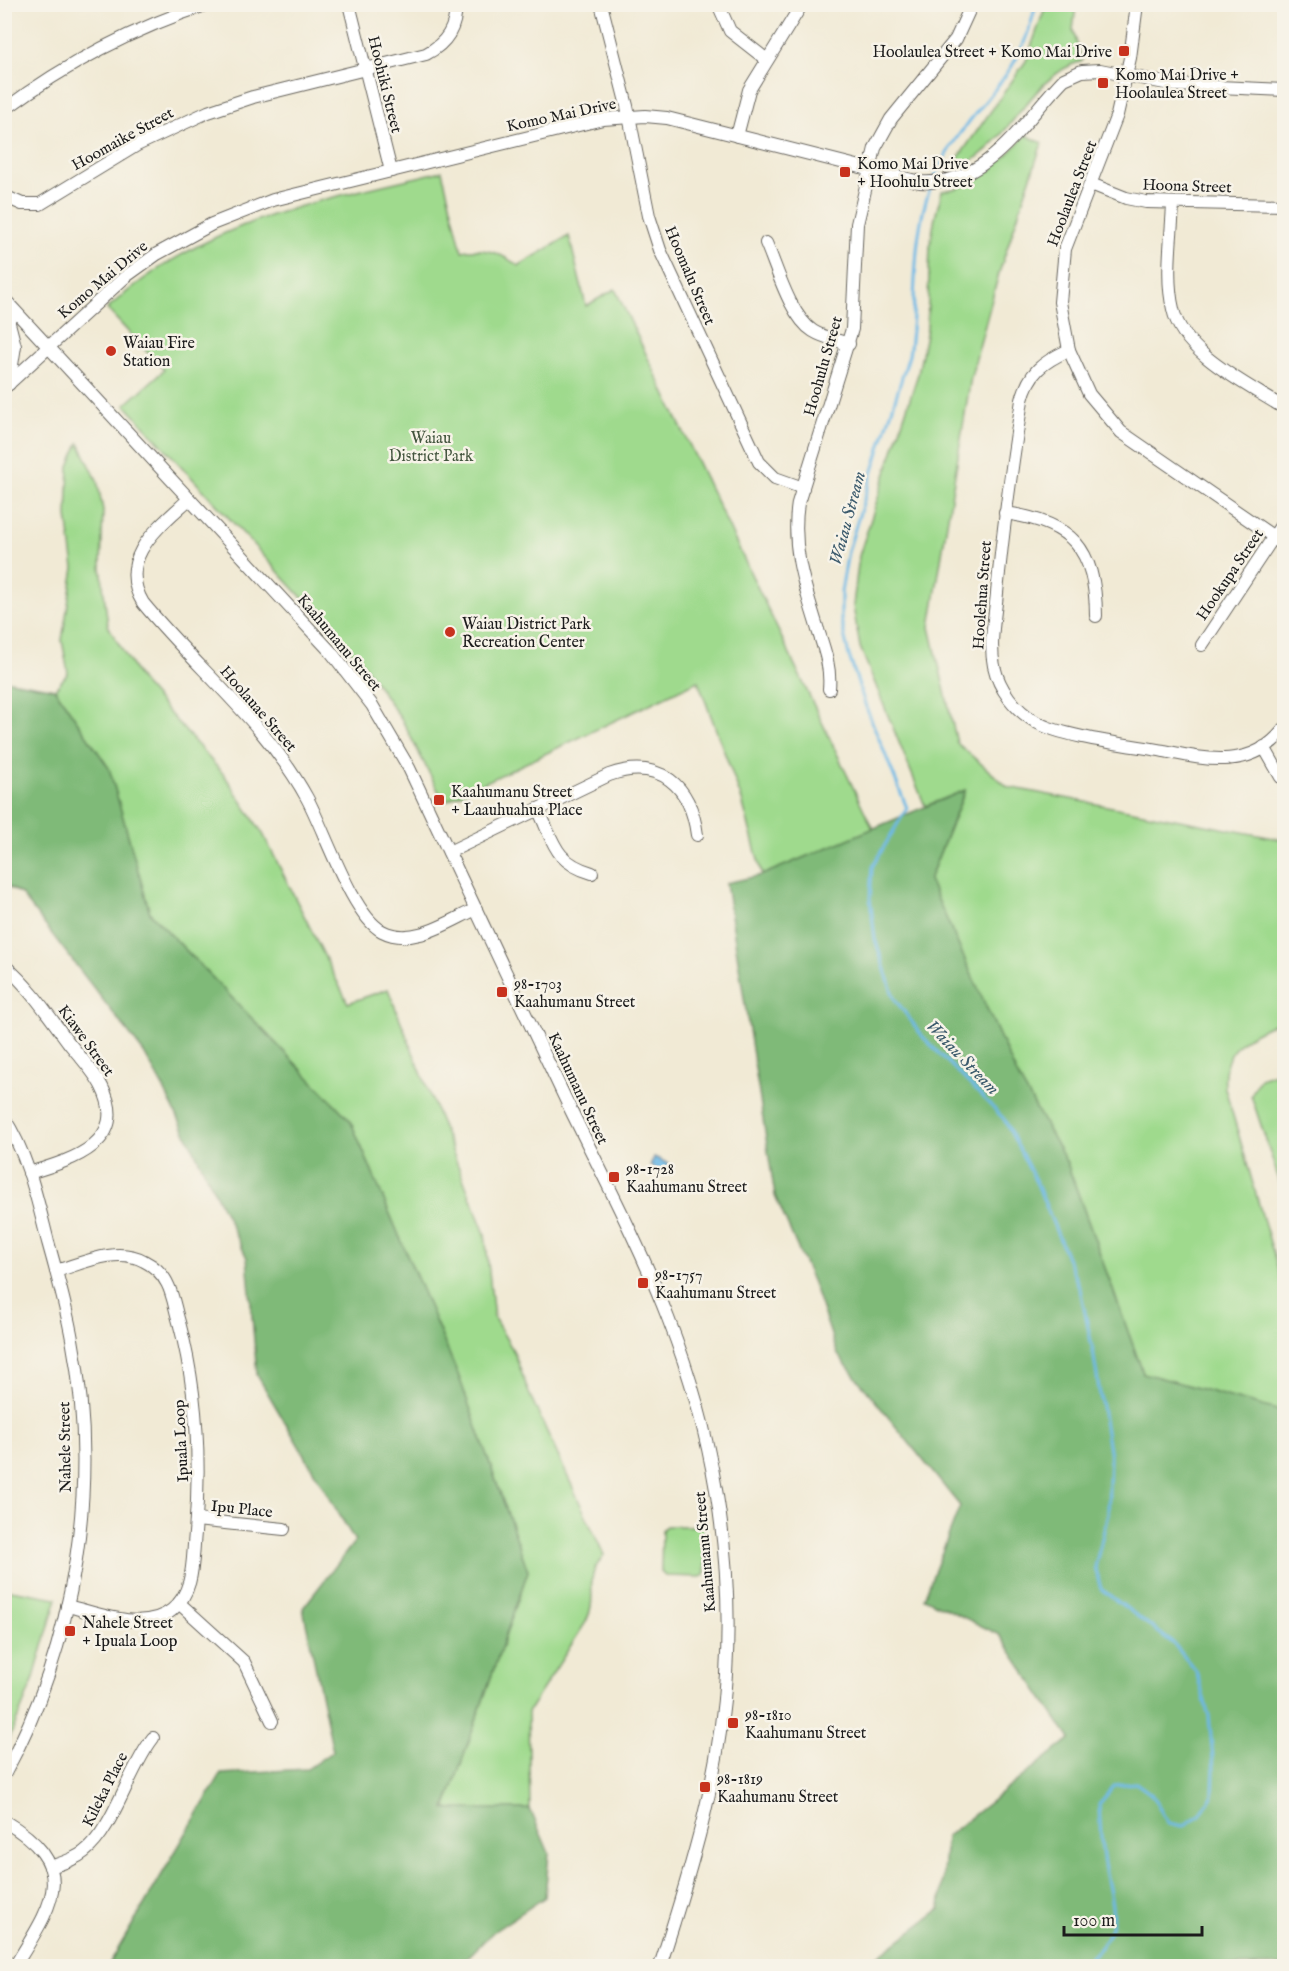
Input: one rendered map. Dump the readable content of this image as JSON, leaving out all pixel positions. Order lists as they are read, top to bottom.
{
  "streets": {
    "street": [
      "Hoohiki Street",
      "Komo Mai Drive",
      "Hoomaike Street",
      "Hoona Street",
      "Hoolaulea Street",
      "Hoomalu Street",
      "Hoohulu Street",
      "Hookupa Street",
      "Hoolehua Street",
      "Kaahumanu Street",
      "Hoolauae Street",
      "Kiawe Street",
      "Ipuala Loop",
      "Nahele Street",
      "Ipu Place",
      "Kileka Place"
    ]
  },
  "crossings": [
    ["Hoohiki Street", "Komo Mai Drive"],
    ["Hoohiki Street", "Hoomaike Street"],
    ["Komo Mai Drive", "Hoolaulea Street"],
    ["Komo Mai Drive", "Hoomalu Street"],
    ["Komo Mai Drive", "Hoohulu Street"],
    ["Komo Mai Drive", "Kaahumanu Street"],
    ["Hoona Street", "Hoolaulea Street"],
    ["Hoolaulea Street", "Hookupa Street"],
    ["Hoolaulea Street", "Hoolehua Street"],
    ["Hoomalu Street", "Hoohulu Street"],
    ["Kaahumanu Street", "Hoolauae Street"],
    ["Kiawe Street", "Nahele Street"],
    ["Ipuala Loop", "Nahele Street"],
    ["Ipuala Loop", "Ipu Place"]
  ],
  "water": ["Waiau Stream"],
  "parks": ["Waiau District Park"],
  "places": {
    "transit": [
      "Hoolaulea Street + Komo Mai Drive",
      "Komo Mai Drive + Hoolaulea Street",
      "Komo Mai Drive + Hoohulu Street",
      "Kaahumanu Street + Laauhuahua Place",
      "98-1703 Kaahumanu Street",
      "98-1728 Kaahumanu Street",
      "98-1757 Kaahumanu Street",
      "Nahele Street + Ipuala Loop",
      "98-1810 Kaahumanu Street",
      "98-1819 Kaahumanu Street"
    ],
    "other": ["Waiau Fire Station", "Waiau District Park Recreation Center"]
  },
  "scale_bar": "100 m"
}
